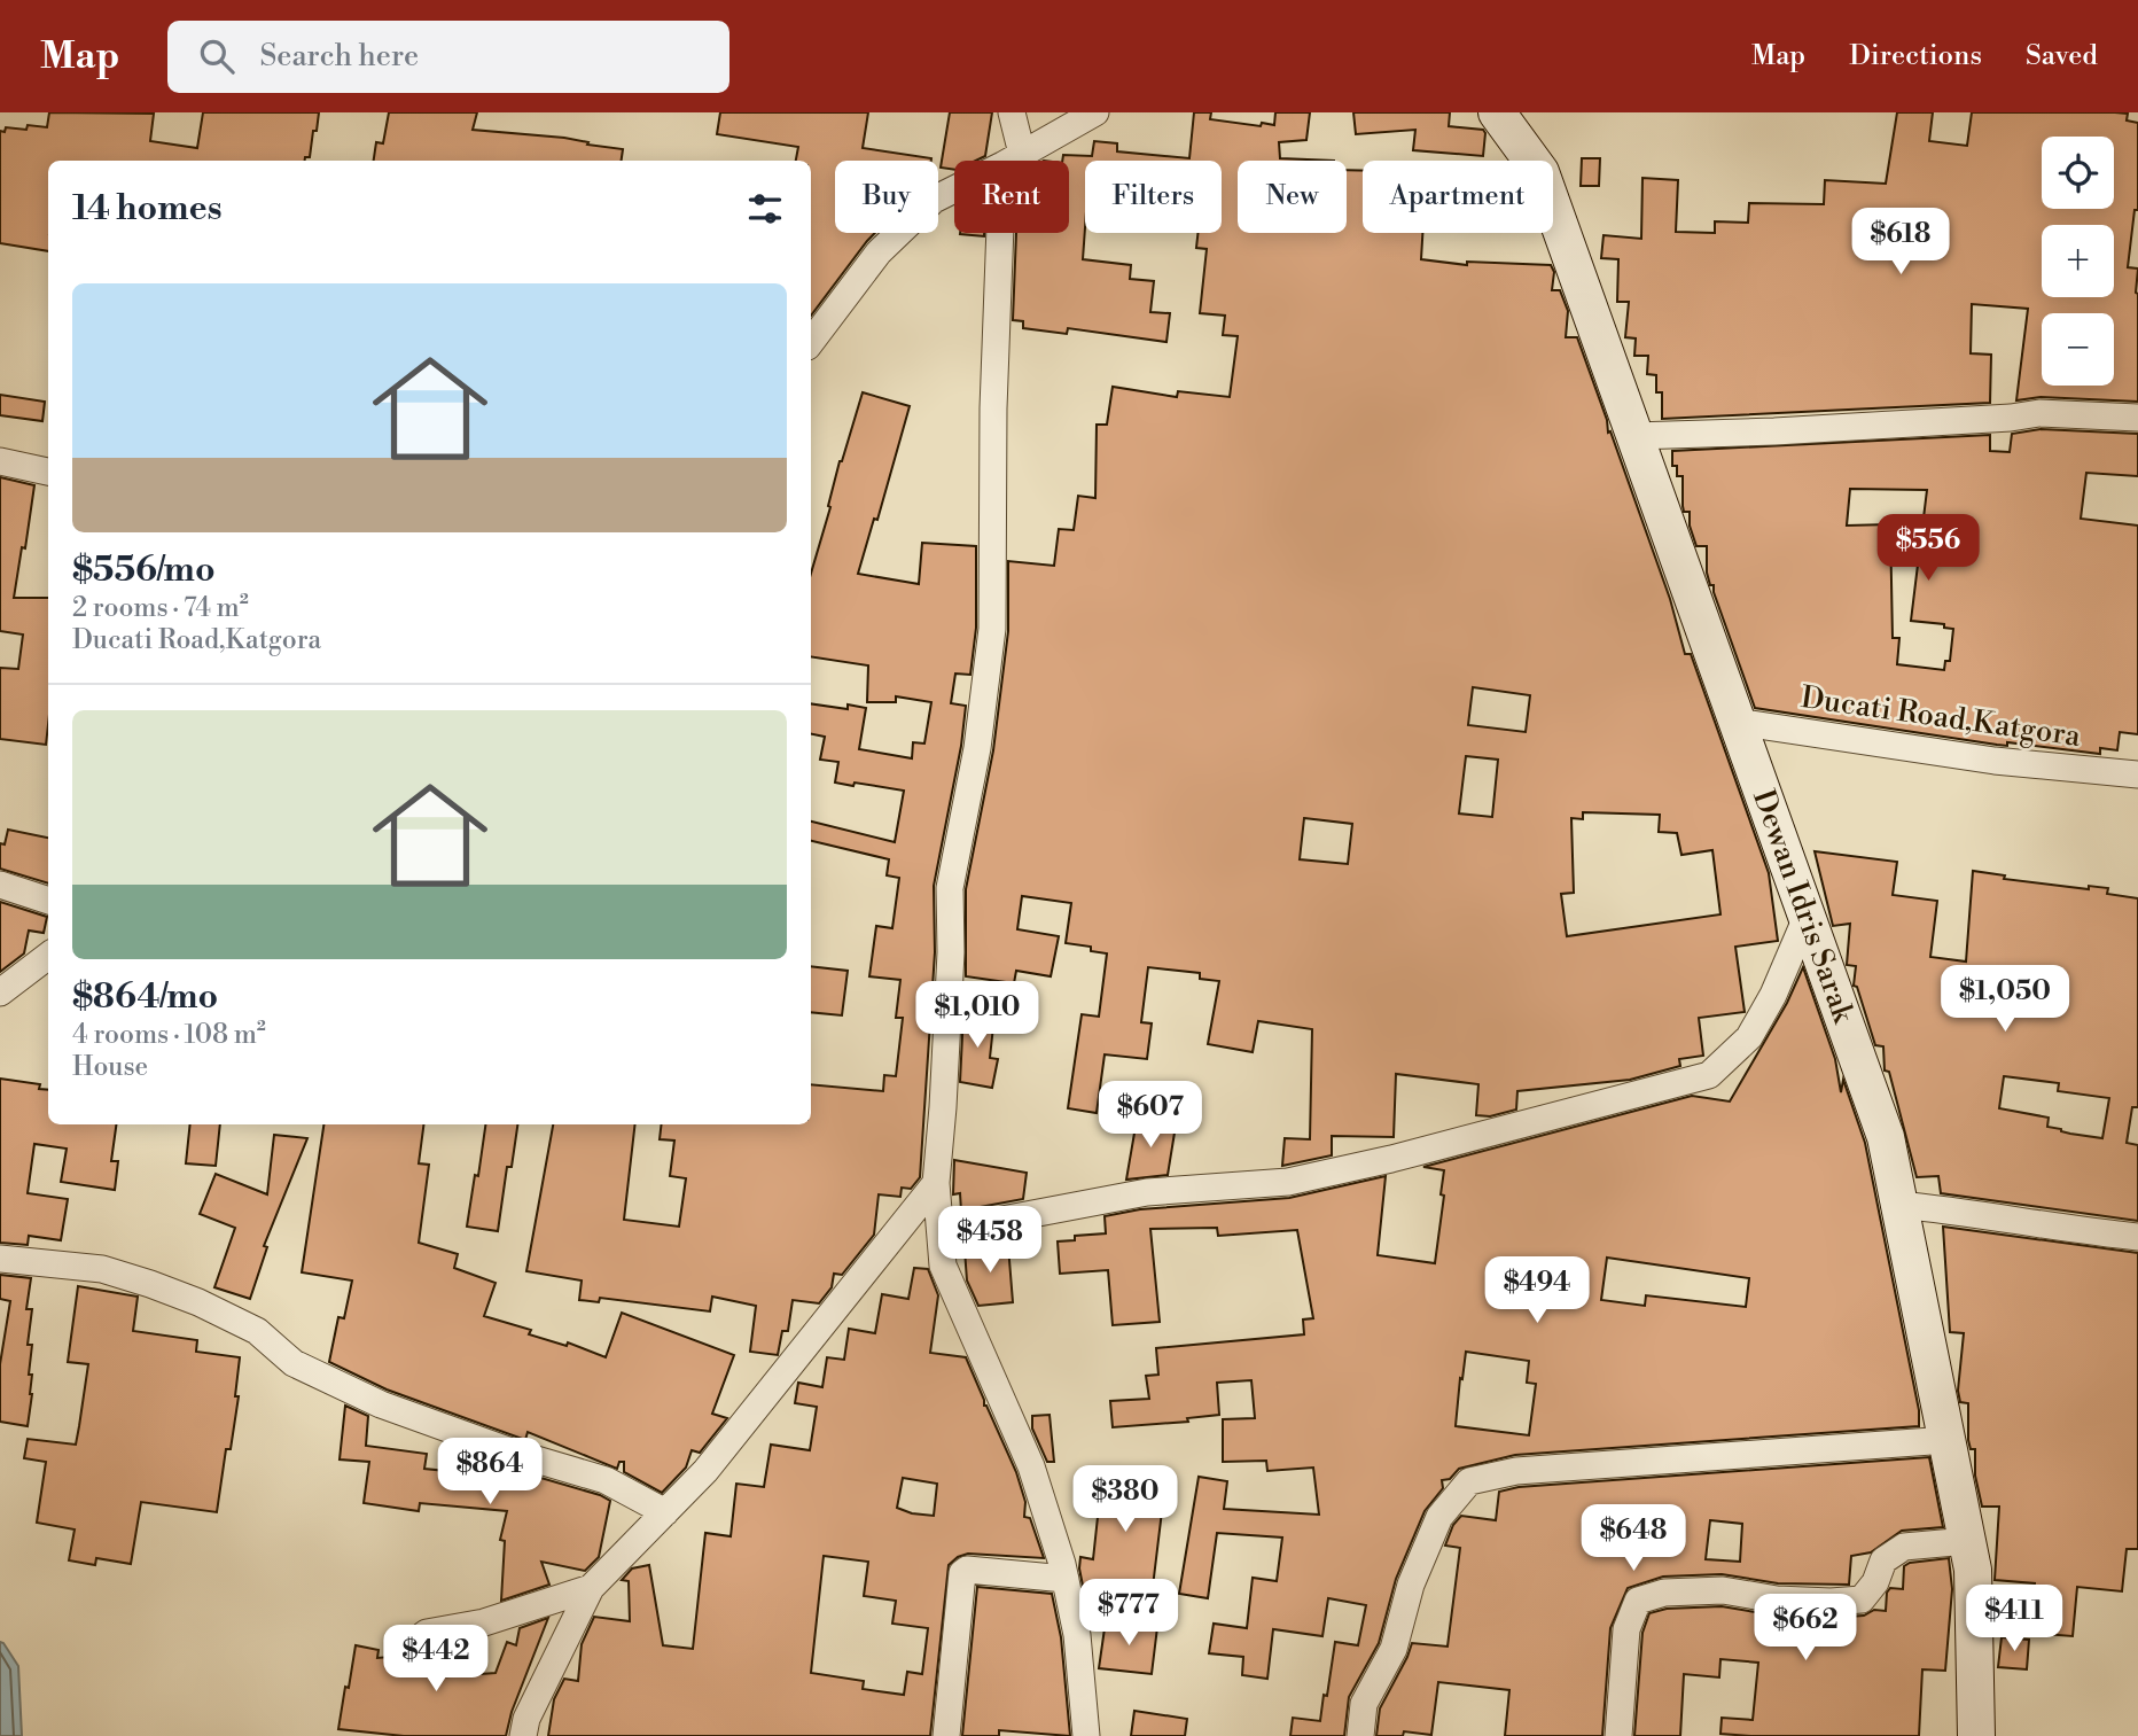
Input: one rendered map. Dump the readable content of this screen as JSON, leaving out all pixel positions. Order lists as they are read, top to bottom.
{
  "streets": {
    "main road": ["Dewan Idris Sarak"],
    "street": ["Ducati Road,Katgora"]
  },
  "crossings": [
    ["Ducati Road,Katgora", "Dewan Idris Sarak"]
  ],
  "page": {
    "header": "Map",
    "search": "Search here",
    "nav": ["Map", "Directions", "Saved"],
    "map_buttons": ["+", "−"],
    "chip": [
      "Buy",
      "Rent",
      "Filters",
      "New",
      "Apartment"
    ],
    "heading": "14 homes",
    "price": [
      "$618",
      "$556",
      "$1,050",
      "$1,010",
      "$607",
      "$458",
      "$494",
      "$864",
      "$380",
      "$648",
      "$777",
      "$411",
      "$662",
      "$442"
    ],
    "list": [
      {
        "name": "$556/mo",
        "note": "2 rooms · 74 m² · Ducati Road,Katgora"
      },
      {
        "name": "$864/mo",
        "note": "4 rooms · 108 m² · House"
      }
    ]
  }
}
